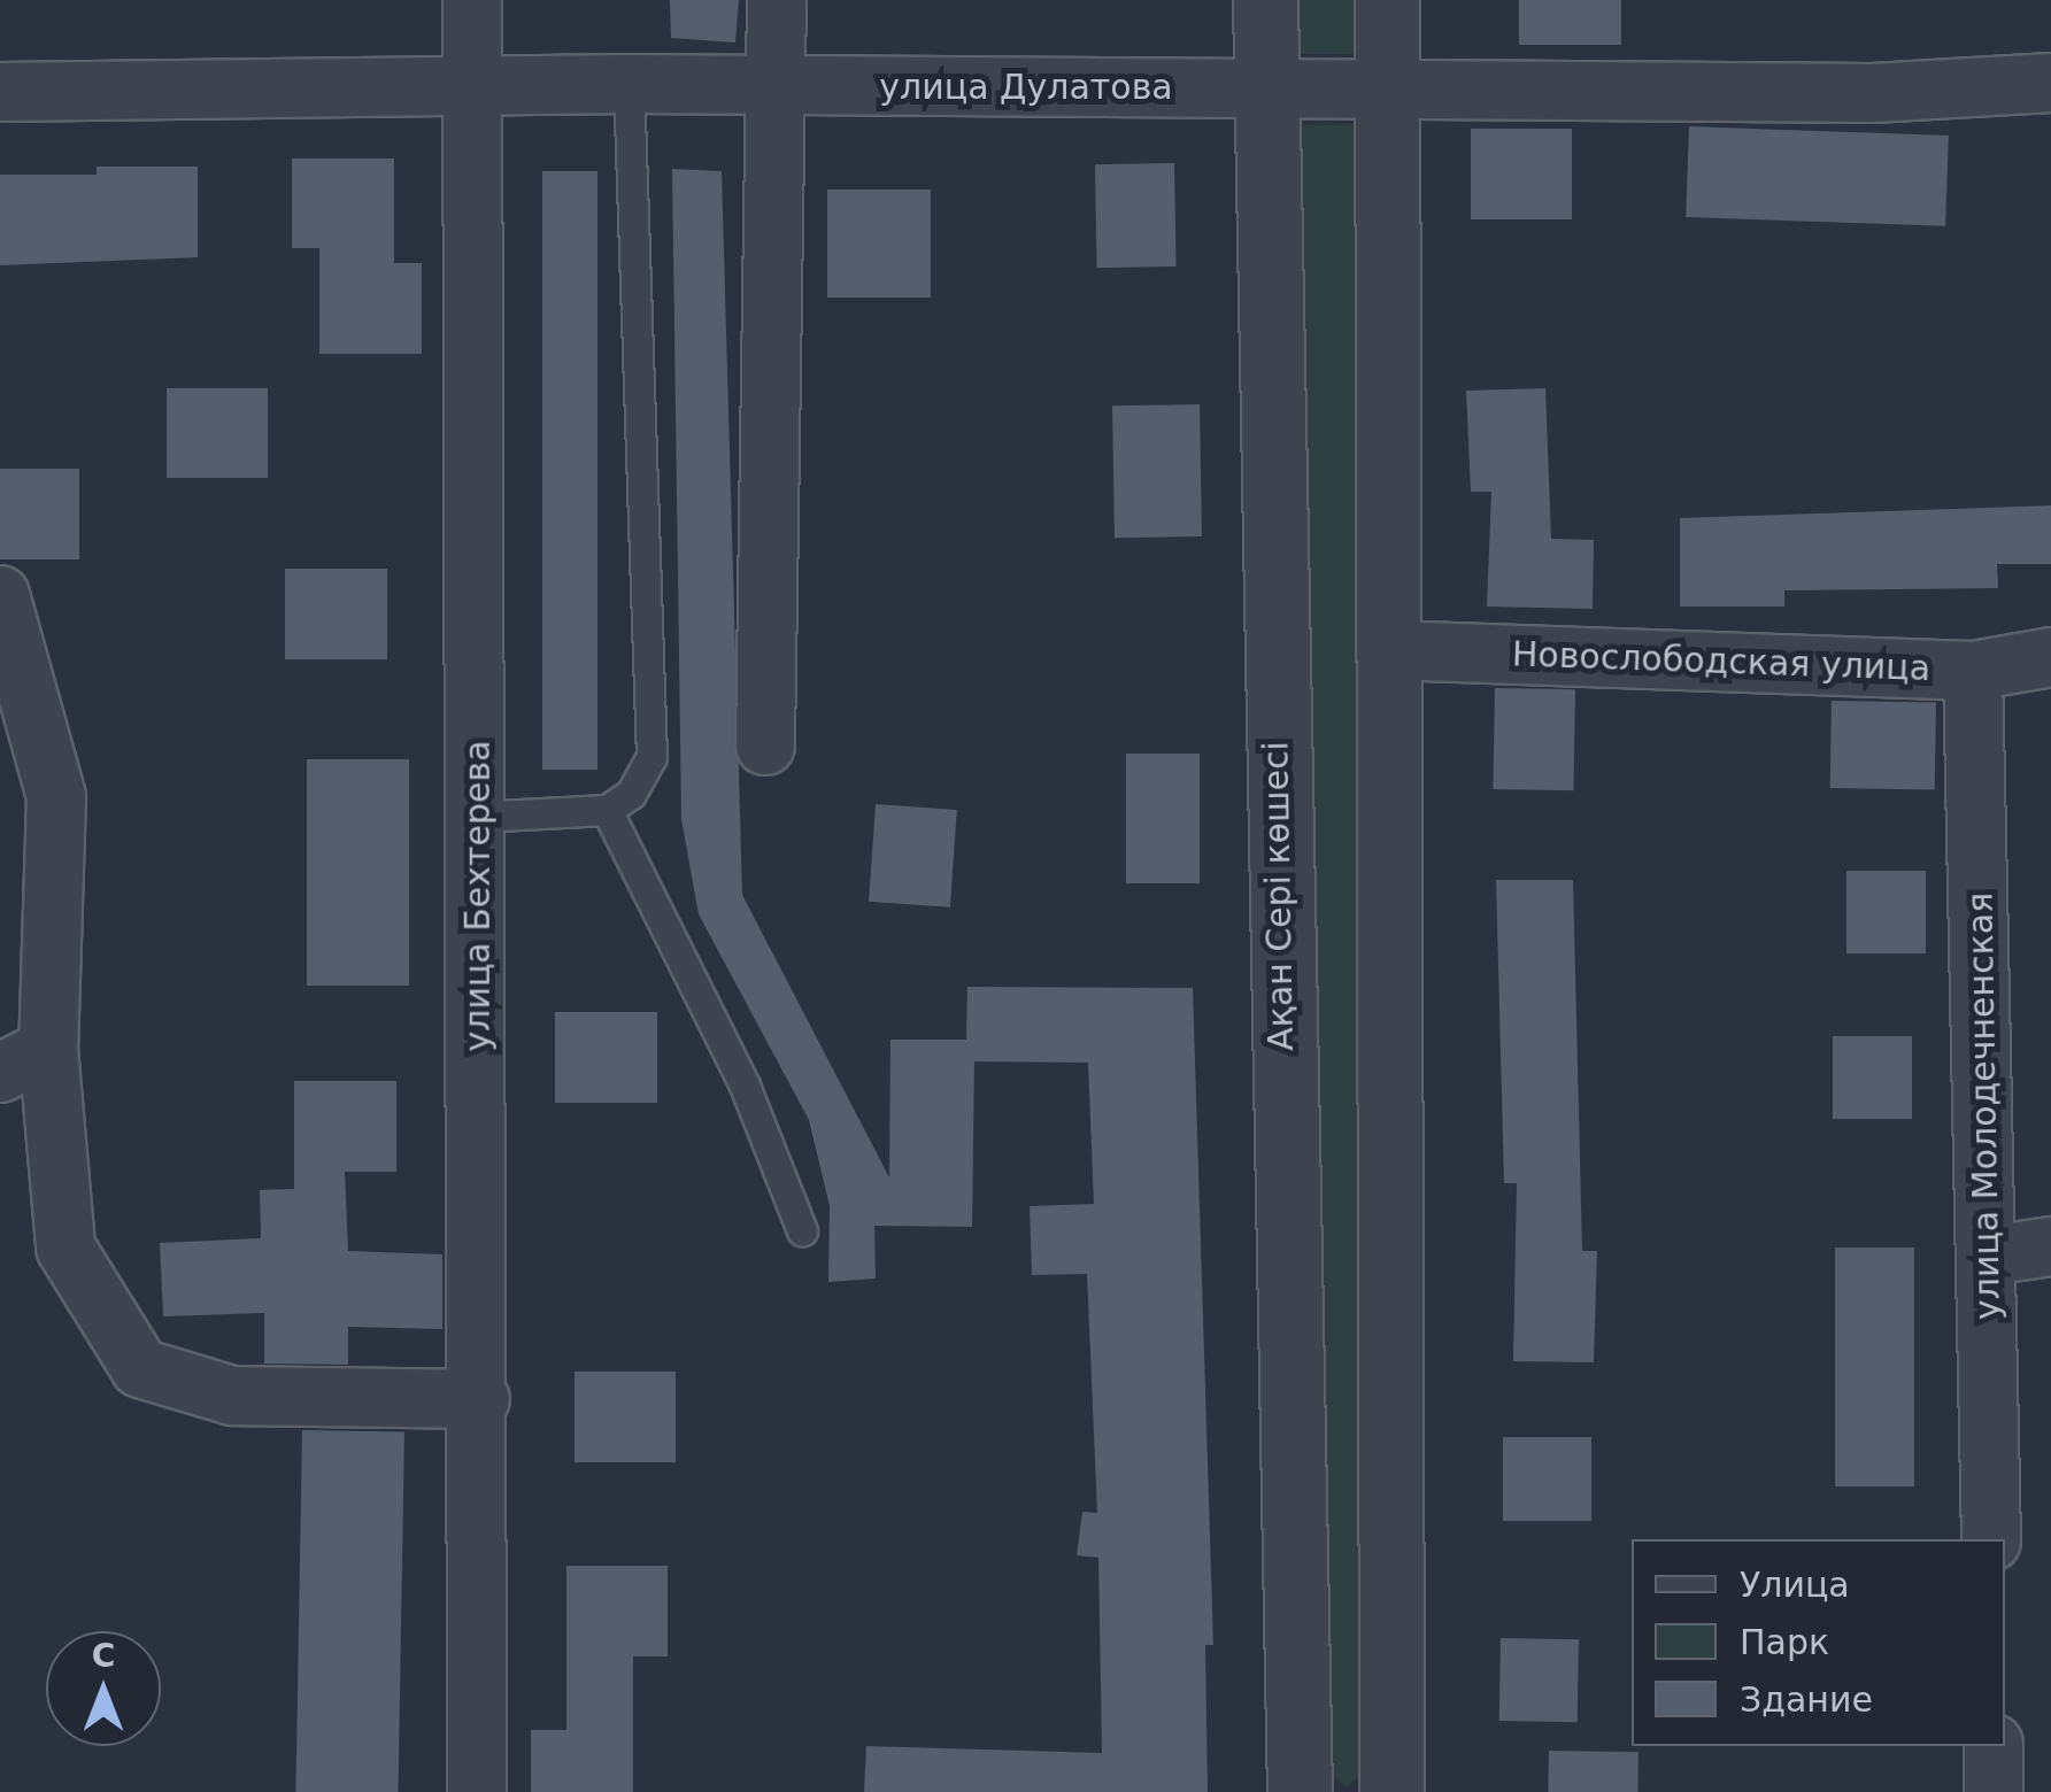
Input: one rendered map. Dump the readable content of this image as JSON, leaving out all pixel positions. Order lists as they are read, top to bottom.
{
  "streets": {
    "street": [
      "улица Дулатова",
      "Новослободская улица",
      "улица Бехтерева",
      "Ақан Сері көшесі",
      "улица Молодечненская"
    ]
  },
  "crossings": [
    ["улица Дулатова", "улица Бехтерева"],
    ["улица Дулатова", "Ақан Сері көшесі"],
    ["Новослободская улица", "улица Молодечненская"]
  ],
  "legend": ["Улица", "Парк", "Здание"],
  "north": "top"
}
